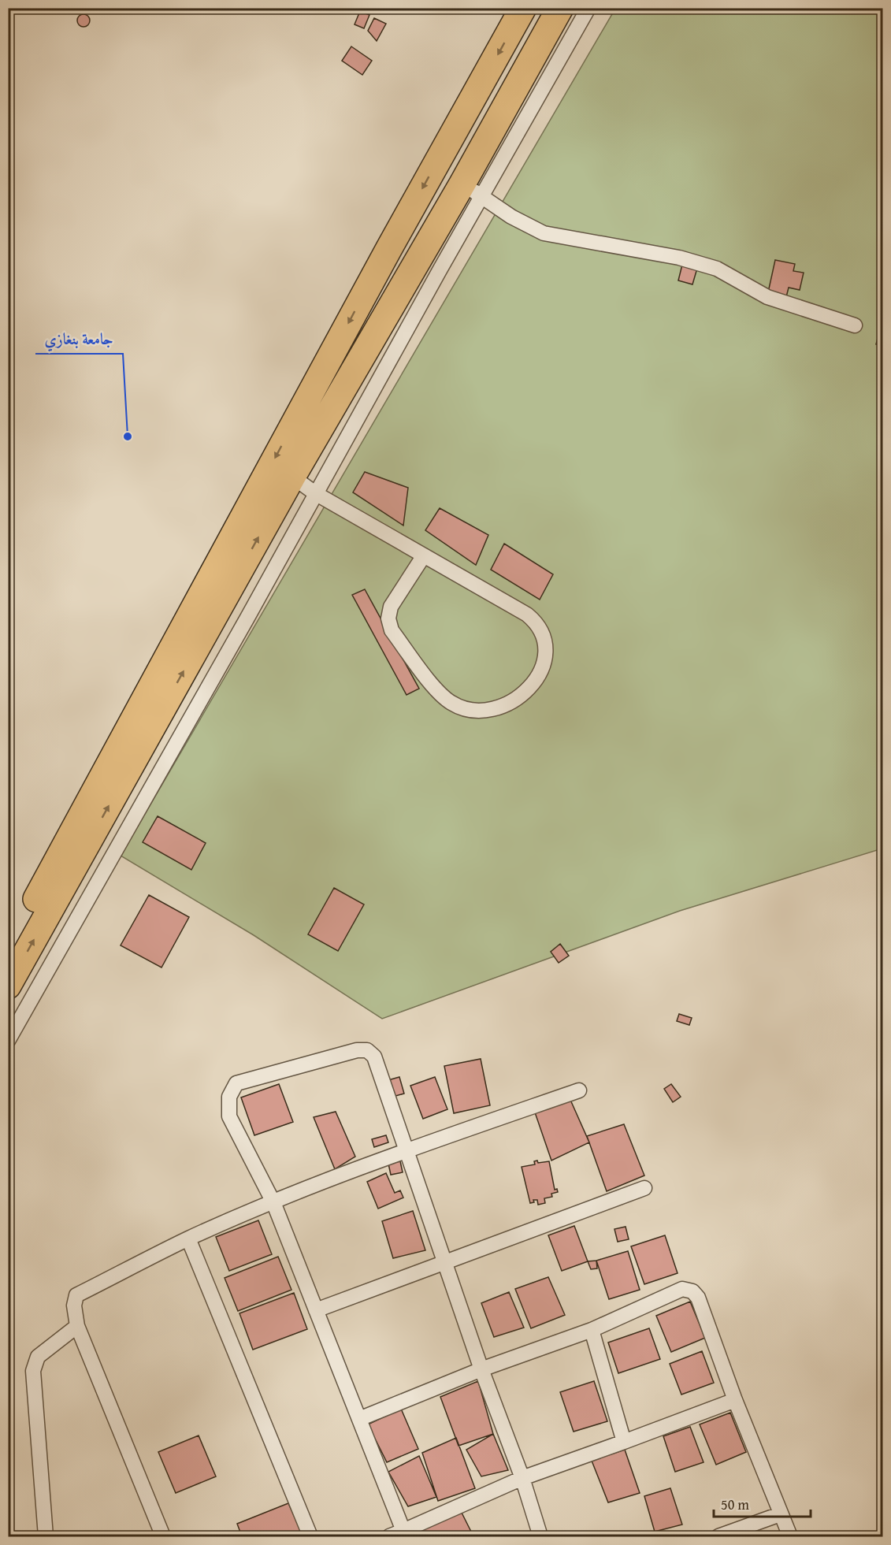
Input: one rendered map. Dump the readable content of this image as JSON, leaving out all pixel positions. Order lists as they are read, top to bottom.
{
  "places": ["جامعة بنغازي"],
  "scale_bar": "50 m"
}
